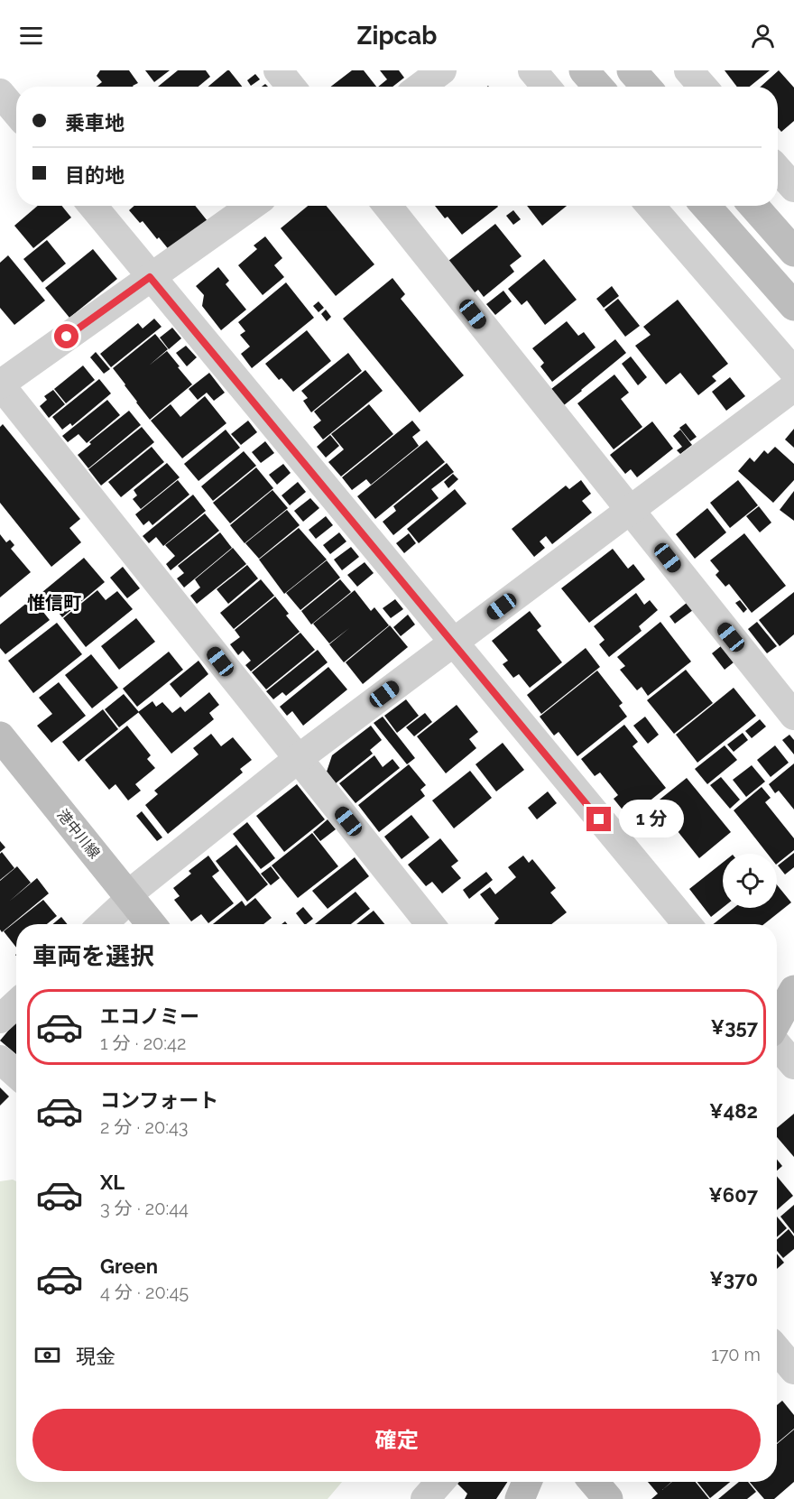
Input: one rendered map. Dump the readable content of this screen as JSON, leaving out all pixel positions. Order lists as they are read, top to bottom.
{
  "streets": {
    "street": ["港中川線"]
  },
  "districts": ["惟信町"],
  "page": {
    "header": "Zipcab",
    "banner": ["乗車地", "目的地"],
    "bubble": "1 分",
    "heading": "車両を選択",
    "list": [
      {
        "name": "エコノミー",
        "note": "1 分 · 20:42",
        "value": "¥357"
      },
      {
        "name": "コンフォート",
        "note": "2 分 · 20:43",
        "value": "¥482"
      },
      {
        "name": "XL",
        "note": "3 分 · 20:44",
        "value": "¥607"
      },
      {
        "name": "Green",
        "note": "4 分 · 20:45",
        "value": "¥370"
      }
    ],
    "pay": ["現金", "170 m"],
    "buttons": "確定"
  }
}
